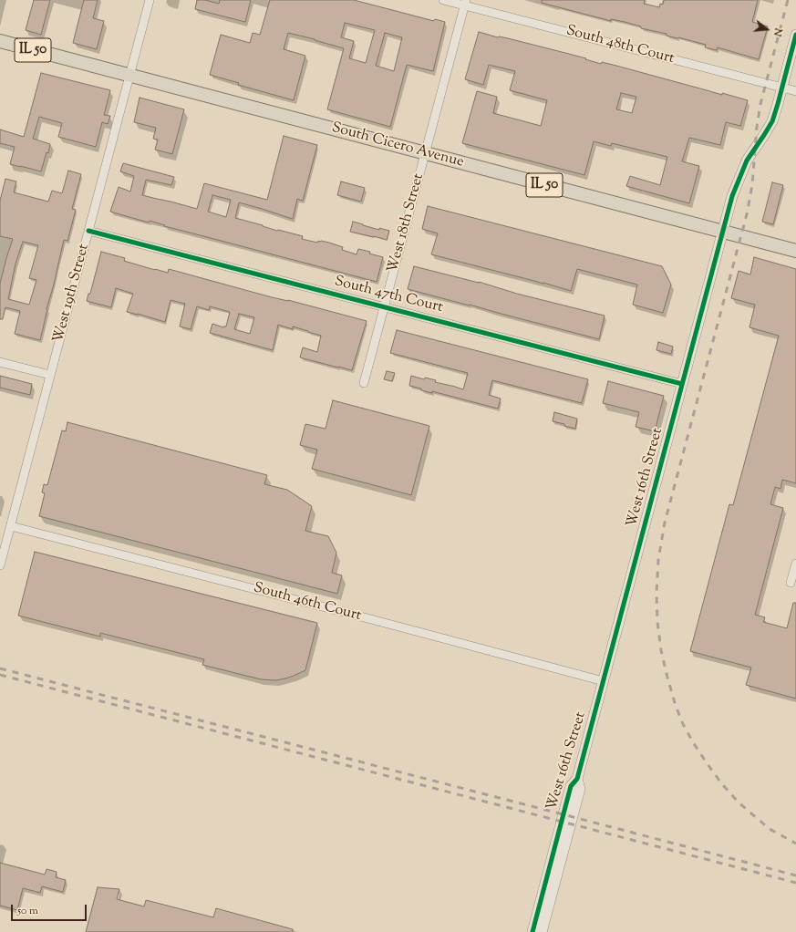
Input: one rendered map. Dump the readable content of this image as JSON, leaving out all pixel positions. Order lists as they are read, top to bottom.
{
  "streets": {
    "main road": ["IL 50", "South Cicero Avenue"],
    "street": [
      "South 48th Court",
      "West 18th Street",
      "West 19th Street",
      "South 47th Court",
      "West 16th Street",
      "South 46th Court"
    ]
  },
  "crossings": [
    ["South 48th Court", "West 18th Street"],
    ["South 48th Court", "West 16th Street"],
    ["South Cicero Avenue", "West 18th Street"],
    ["South Cicero Avenue", "West 19th Street"],
    ["South Cicero Avenue", "West 16th Street"],
    ["West 18th Street", "South 47th Court"],
    ["West 19th Street", "South 47th Court"],
    ["West 19th Street", "South 46th Court"],
    ["South 47th Court", "West 16th Street"],
    ["West 16th Street", "South 46th Court"]
  ],
  "scale_bar": "50 m",
  "north": "right"
}
